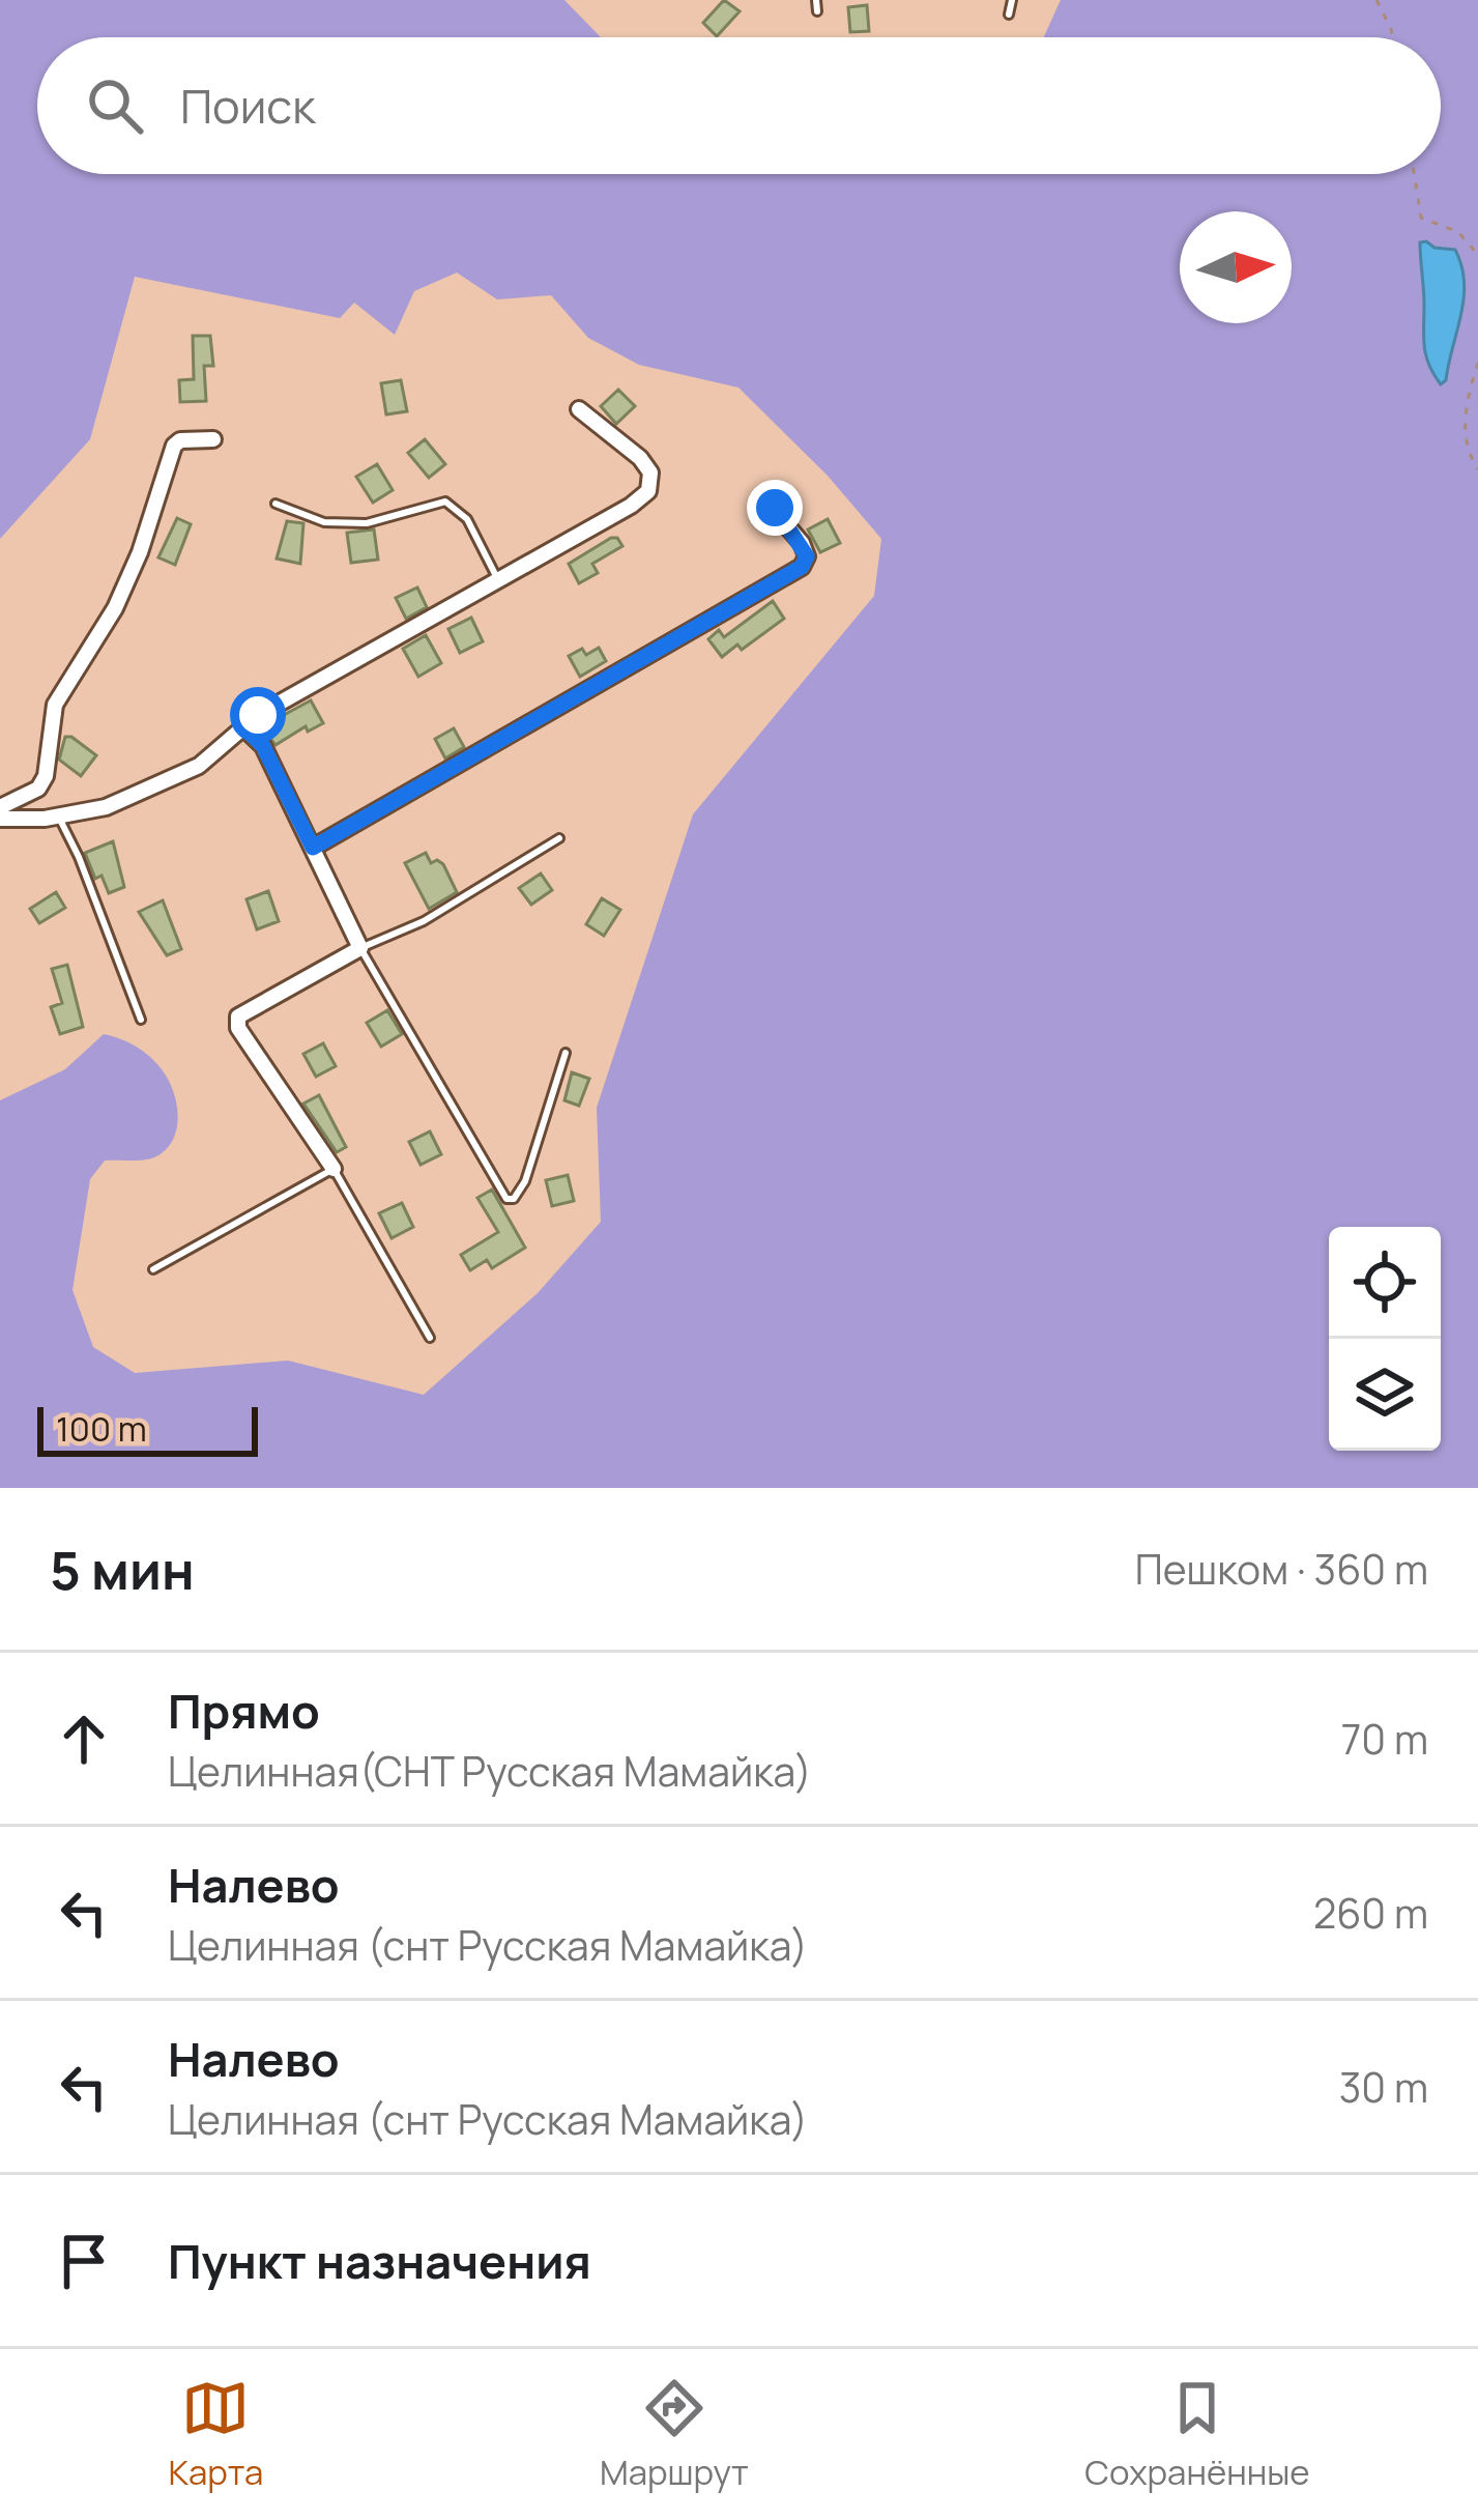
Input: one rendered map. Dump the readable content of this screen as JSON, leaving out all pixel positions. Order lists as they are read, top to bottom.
{
  "scale_bar": "100 m",
  "north": "right",
  "page": {
    "search": "Поиск",
    "scale": "100 m",
    "heading": ["5 мин", "Пешком · 360 m"],
    "list": [
      ["Прямо", "Целинная(СНТ Русская Мамайка)", "70 m"],
      ["Налево", "Целинная (снт Русская Мамайка)", "260 m"],
      ["Налево", "Целинная (снт Русская Мамайка)", "30 m"],
      "Пункт назначения"
    ],
    "nav": ["Карта", "Маршрут", "Сохранённые"]
  }
}
